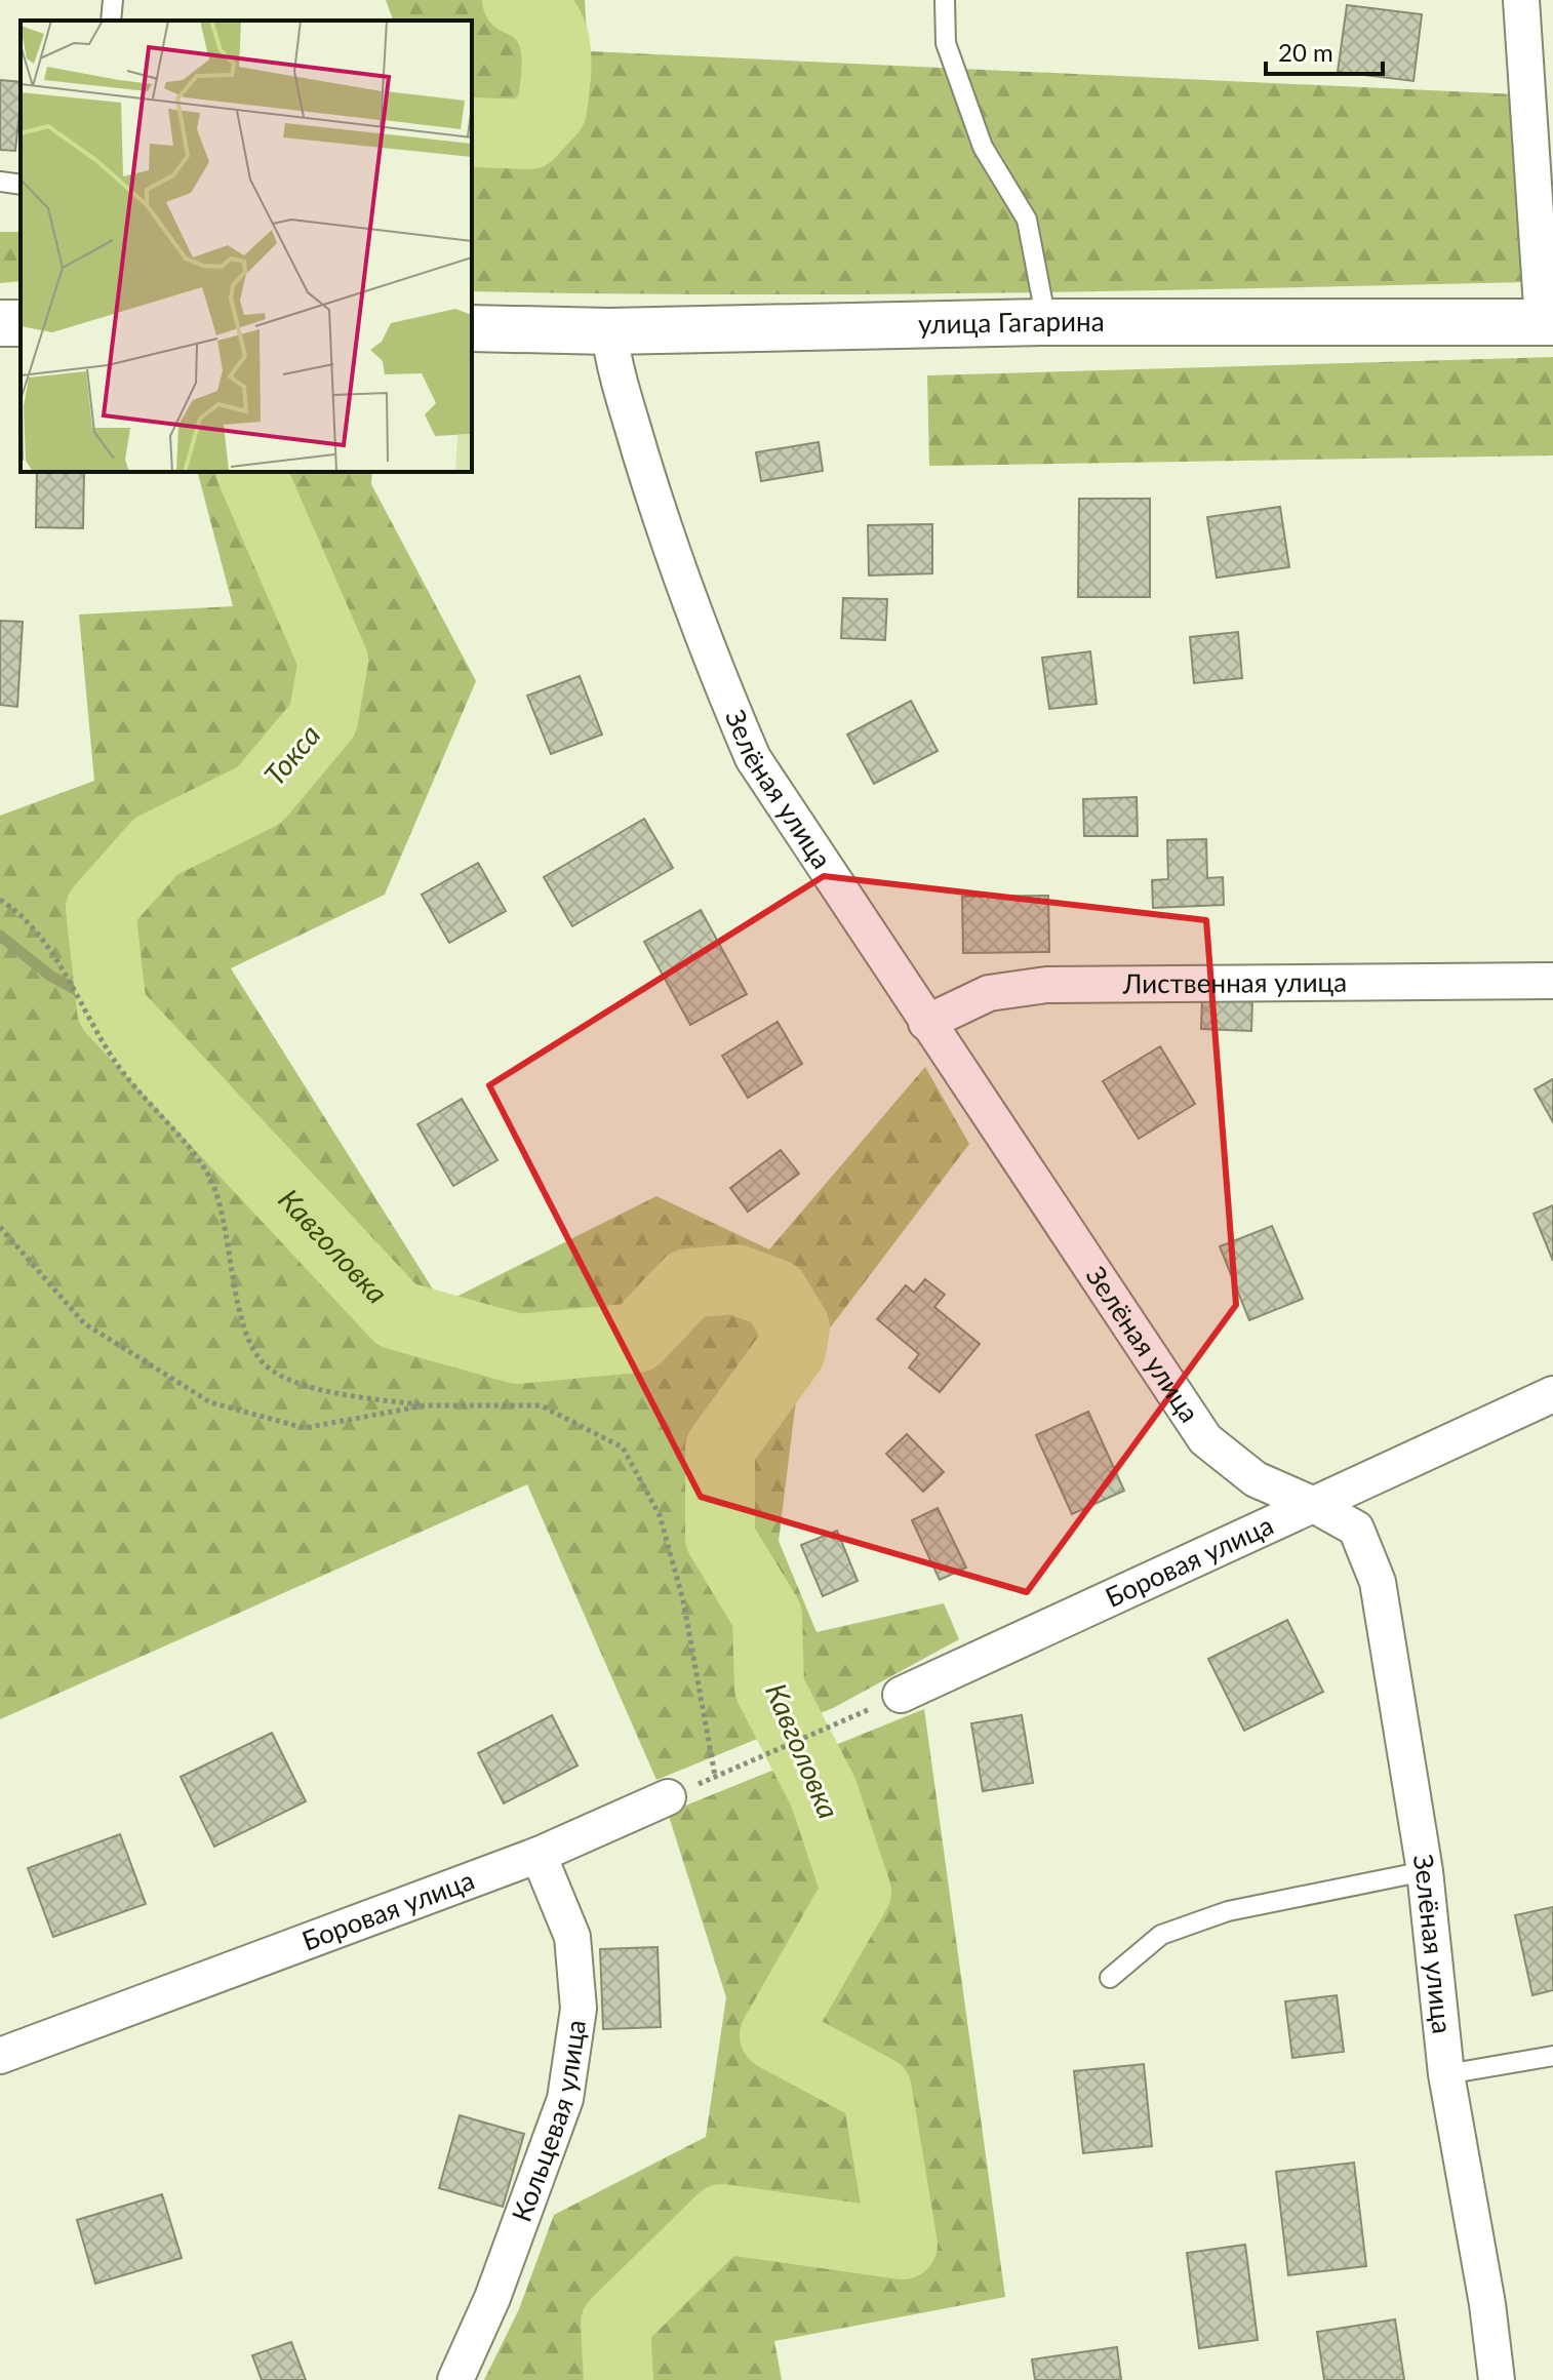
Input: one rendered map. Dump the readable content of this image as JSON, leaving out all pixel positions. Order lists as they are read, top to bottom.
{
  "streets": {
    "main road": ["улица Гагарина"],
    "street": [
      "Зелёная улица",
      "Лиственная улица",
      "Боровая улица",
      "Кольцевая улица"
    ]
  },
  "crossings": [
    ["улица Гагарина", "Зелёная улица"],
    ["Зелёная улица", "Лиственная улица"],
    ["Зелёная улица", "Боровая улица"],
    ["Боровая улица", "Кольцевая улица"]
  ],
  "water": ["Токса", "Кавголовка"],
  "scale_bar": "20 m"
}
